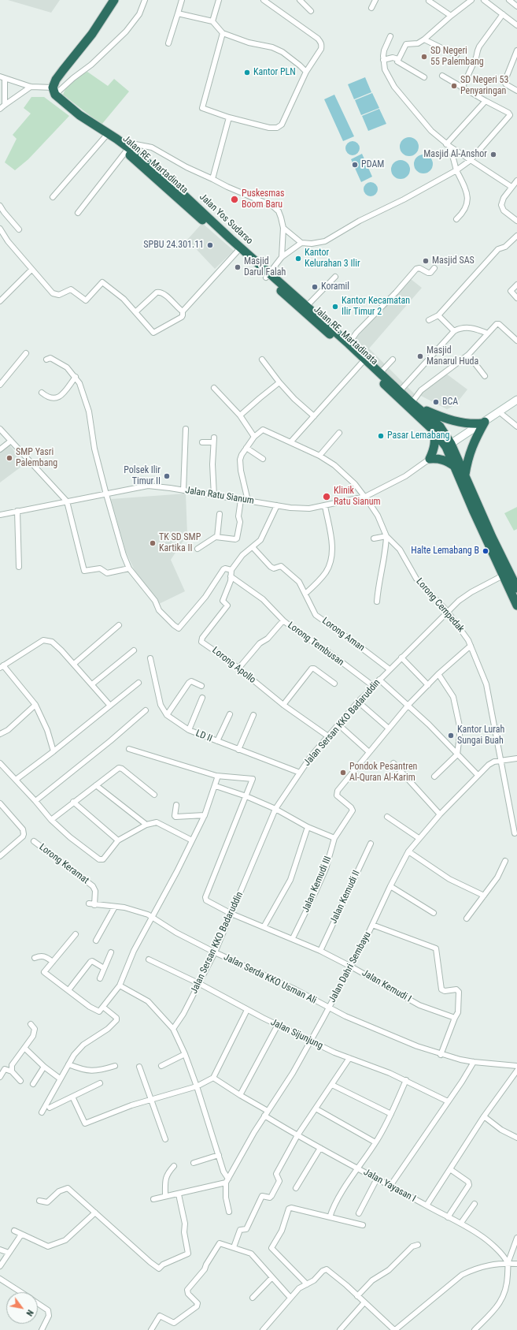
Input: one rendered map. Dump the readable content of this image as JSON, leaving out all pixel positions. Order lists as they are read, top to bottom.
{
  "streets": {
    "highway": ["Jalan RE. Martadinata", "Jalan Yos Sudarso"],
    "street": [
      "Jalan Ratu Sianum",
      "Lorong Cempedak",
      "Lorong Aman",
      "Lorong Tembusan",
      "Lorong Apollo",
      "Jalan Sersan KKO Badaruddin",
      "LD II",
      "Lorong Keramat",
      "Jalan Kemudi III",
      "Jalan Kemudi II",
      "Jalan Dahri Sembayu",
      "Jalan Serda KKO Usman Ali",
      "Jalan Kemudi I",
      "Jalan Sijunjung",
      "Jalan Yayasan I"
    ]
  },
  "crossings": [
    ["Jalan RE. Martadinata", "Jalan Yos Sudarso"],
    ["Jalan RE. Martadinata", "Jalan Sersan KKO Badaruddin"],
    ["Jalan Ratu Sianum", "Lorong Cempedak"],
    ["Lorong Cempedak", "Jalan Sersan KKO Badaruddin"],
    ["Lorong Cempedak", "Jalan Dahri Sembayu"],
    ["Lorong Aman", "Jalan Sersan KKO Badaruddin"],
    ["Lorong Tembusan", "Lorong Apollo"],
    ["Lorong Tembusan", "Jalan Sersan KKO Badaruddin"],
    ["Lorong Apollo", "Jalan Sersan KKO Badaruddin"],
    ["Jalan Sersan KKO Badaruddin", "LD II"],
    ["Jalan Sersan KKO Badaruddin", "Jalan Serda KKO Usman Ali"],
    ["Jalan Sersan KKO Badaruddin", "Jalan Kemudi I"],
    ["Jalan Sersan KKO Badaruddin", "Jalan Sijunjung"],
    ["Lorong Keramat", "Jalan Serda KKO Usman Ali"],
    ["Jalan Kemudi III", "Jalan Kemudi I"],
    ["Jalan Kemudi II", "Jalan Kemudi I"],
    ["Jalan Dahri Sembayu", "Jalan Serda KKO Usman Ali"],
    ["Jalan Dahri Sembayu", "Jalan Kemudi I"],
    ["Jalan Dahri Sembayu", "Jalan Sijunjung"],
    ["Jalan Dahri Sembayu", "Jalan Yayasan I"]
  ],
  "places": [
    "SD Negeri 55 Palembang",
    "Kantor PLN",
    "SD Negeri 53 Penyaringan",
    "Masjid Al-Anshor",
    "PDAM",
    "Puskesmas Boom Baru",
    "SPBU 24.301.11",
    "Kantor Kelurahan 3 Ilir",
    "Masjid SAS",
    "Masjid Darul Falah",
    "Koramil",
    "Kantor Kecamatan Ilir Timur 2",
    "Masjid Manarul Huda",
    "BCA",
    "Pasar Lemabang",
    "SMP Yasri Palembang",
    "Polsek Ilir Timur II",
    "Klinik Ratu Sianum",
    "TK SD SMP Kartika II",
    "Halte Lemabang B",
    "Kantor Lurah Sungai Buah",
    "Pondok Pesantren Al-Quran Al-Karim"
  ],
  "north": "bottom right"
}
